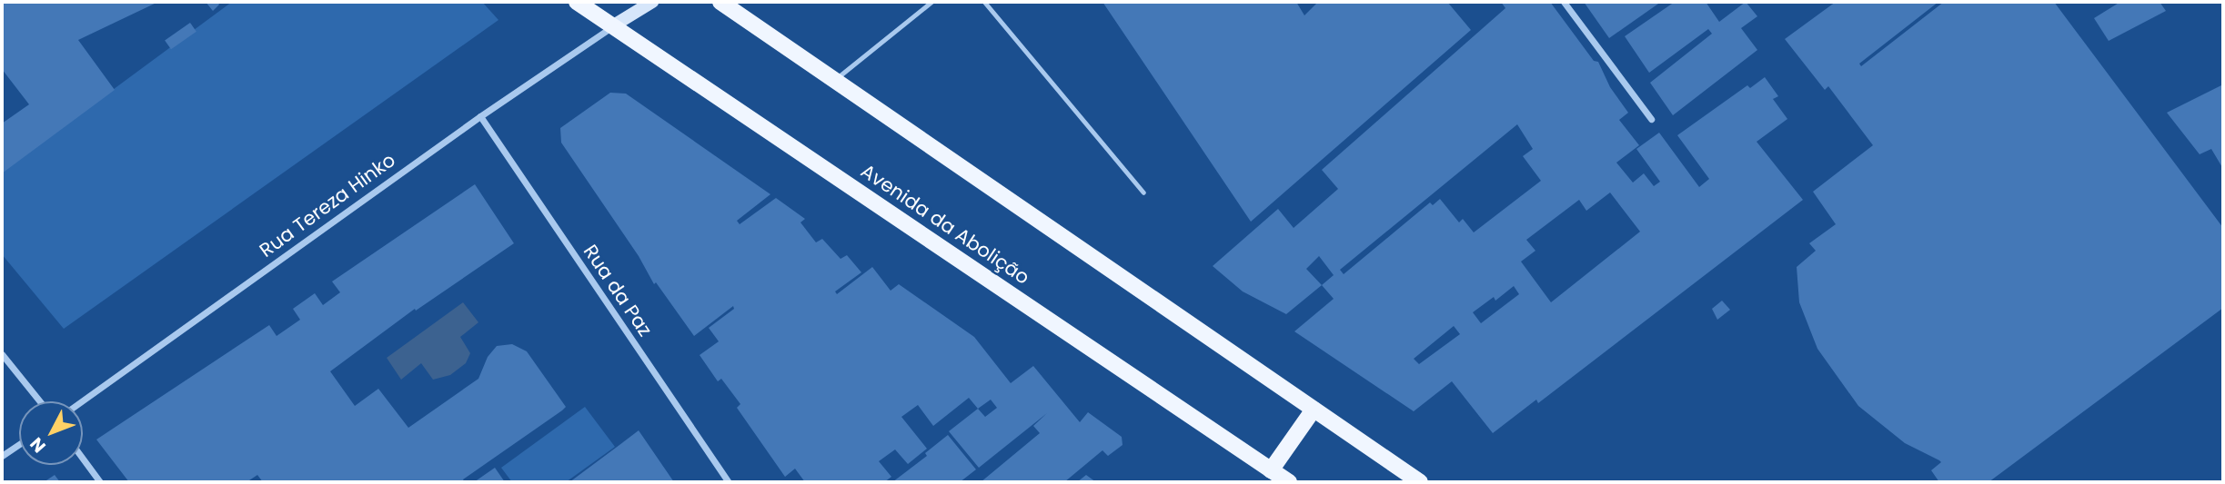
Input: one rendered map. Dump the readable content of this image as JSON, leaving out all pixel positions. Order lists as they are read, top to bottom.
{
  "streets": {
    "main road": ["Avenida da Abolição"],
    "street": ["Rua Tereza Hinko", "Rua da Paz"]
  },
  "crossings": [
    ["Rua Tereza Hinko", "Avenida da Abolição"],
    ["Rua Tereza Hinko", "Rua da Paz"]
  ],
  "north": "bottom left"
}
